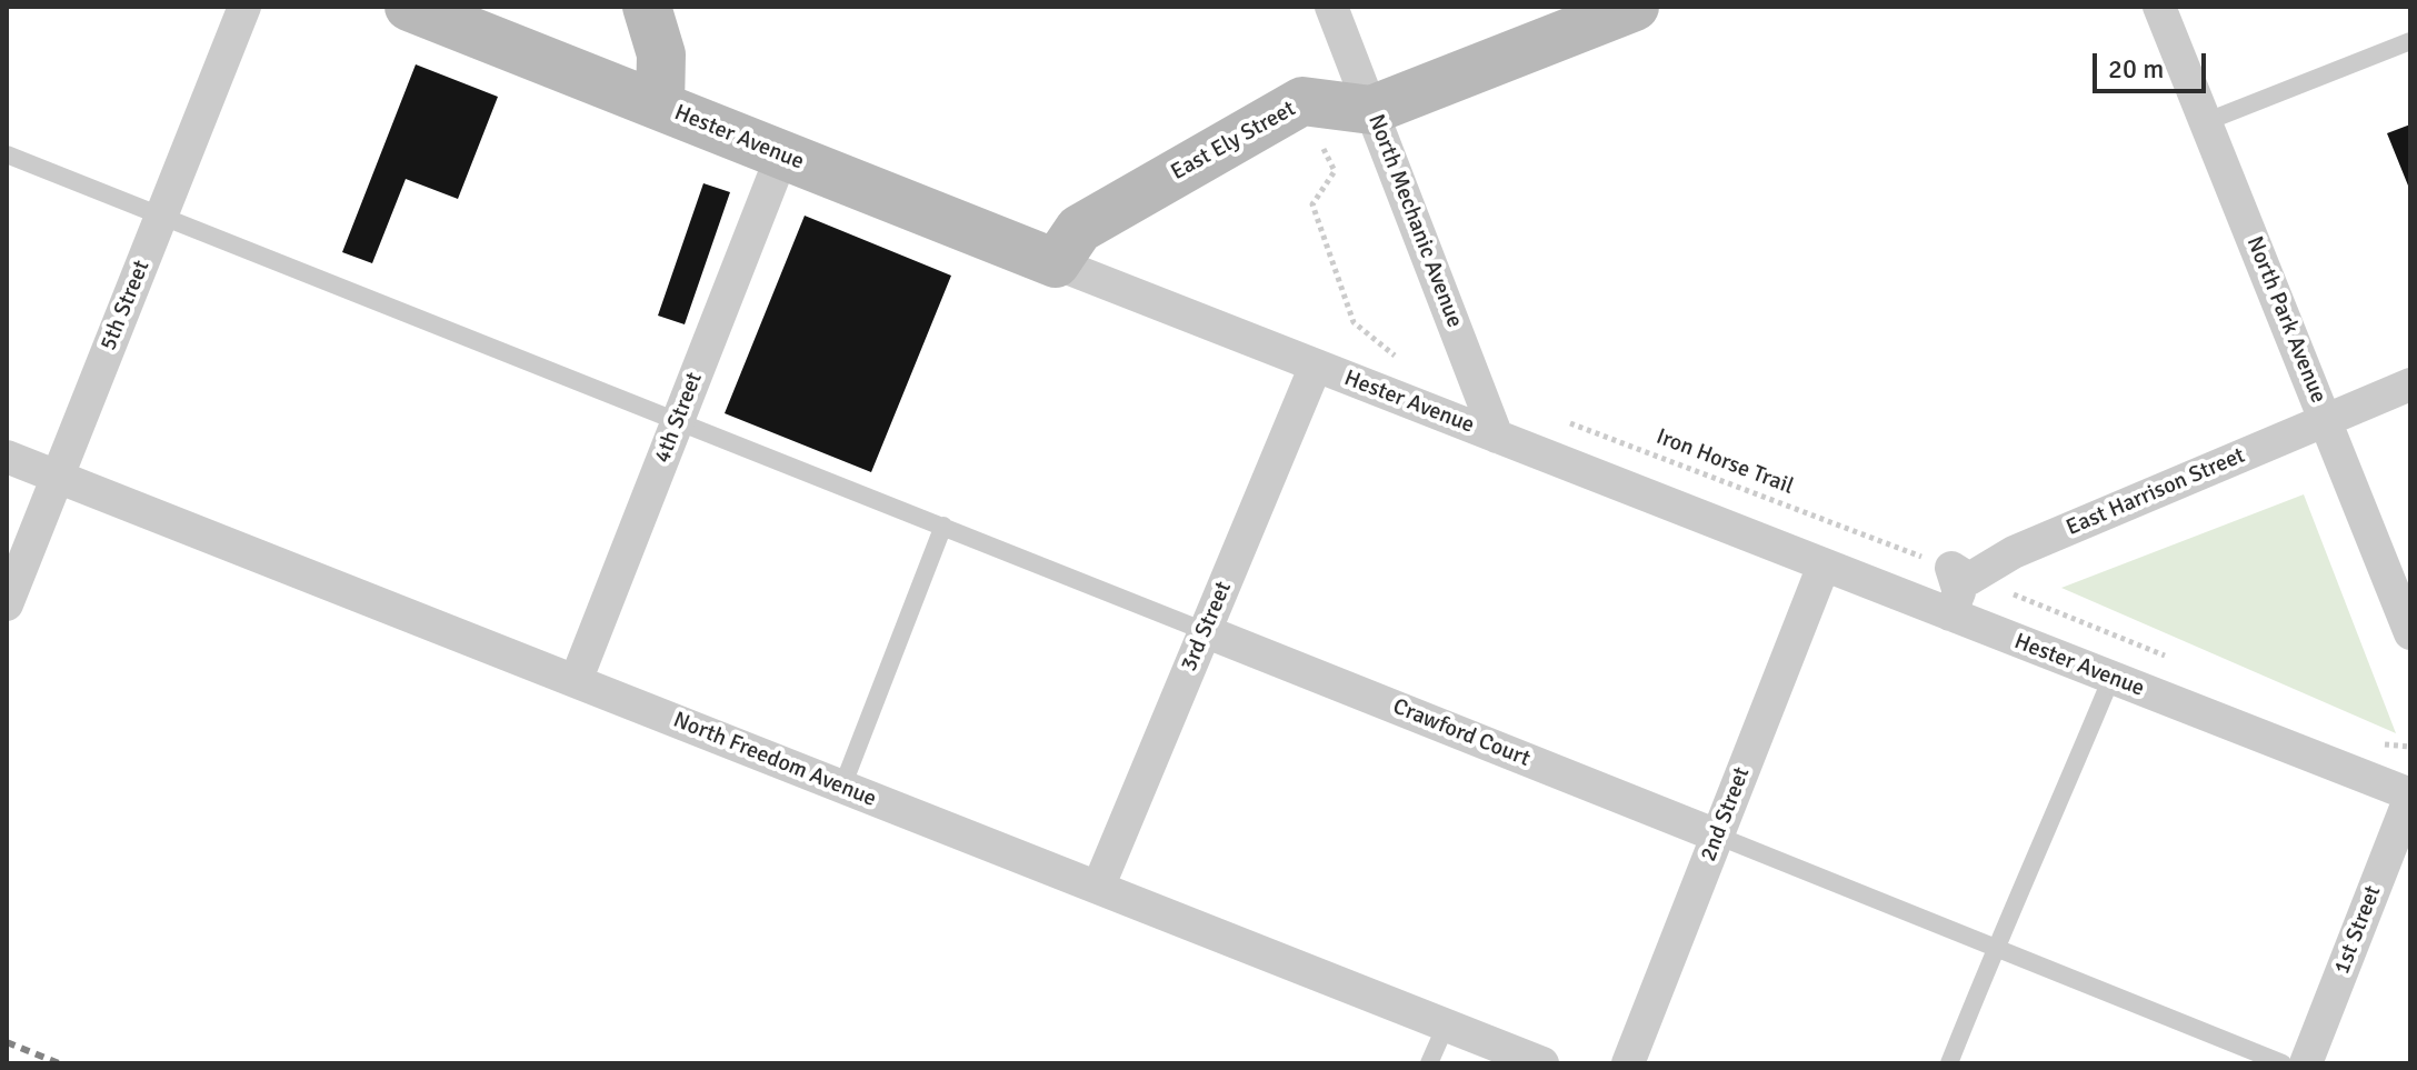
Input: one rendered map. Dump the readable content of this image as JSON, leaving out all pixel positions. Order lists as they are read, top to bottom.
{
  "streets": {
    "street": [
      "Hester Avenue",
      "East Ely Street",
      "North Mechanic Avenue",
      "5th Street",
      "North Park Avenue",
      "4th Street",
      "East Harrison Street",
      "3rd Street",
      "Crawford Court",
      "North Freedom Avenue",
      "2nd Street",
      "1st Street"
    ],
    "path": ["Iron Horse Trail"]
  },
  "crossings": [
    ["Hester Avenue", "East Ely Street"],
    ["Hester Avenue", "North Mechanic Avenue"],
    ["Hester Avenue", "4th Street"],
    ["Hester Avenue", "3rd Street"],
    ["Hester Avenue", "2nd Street"],
    ["Hester Avenue", "1st Street"],
    ["East Ely Street", "North Mechanic Avenue"],
    ["5th Street", "North Freedom Avenue"],
    ["North Park Avenue", "East Harrison Street"],
    ["4th Street", "North Freedom Avenue"],
    ["Iron Horse Trail", "East Harrison Street"],
    ["3rd Street", "Crawford Court"],
    ["3rd Street", "North Freedom Avenue"],
    ["Crawford Court", "2nd Street"]
  ],
  "scale_bar": "20 m"
}
